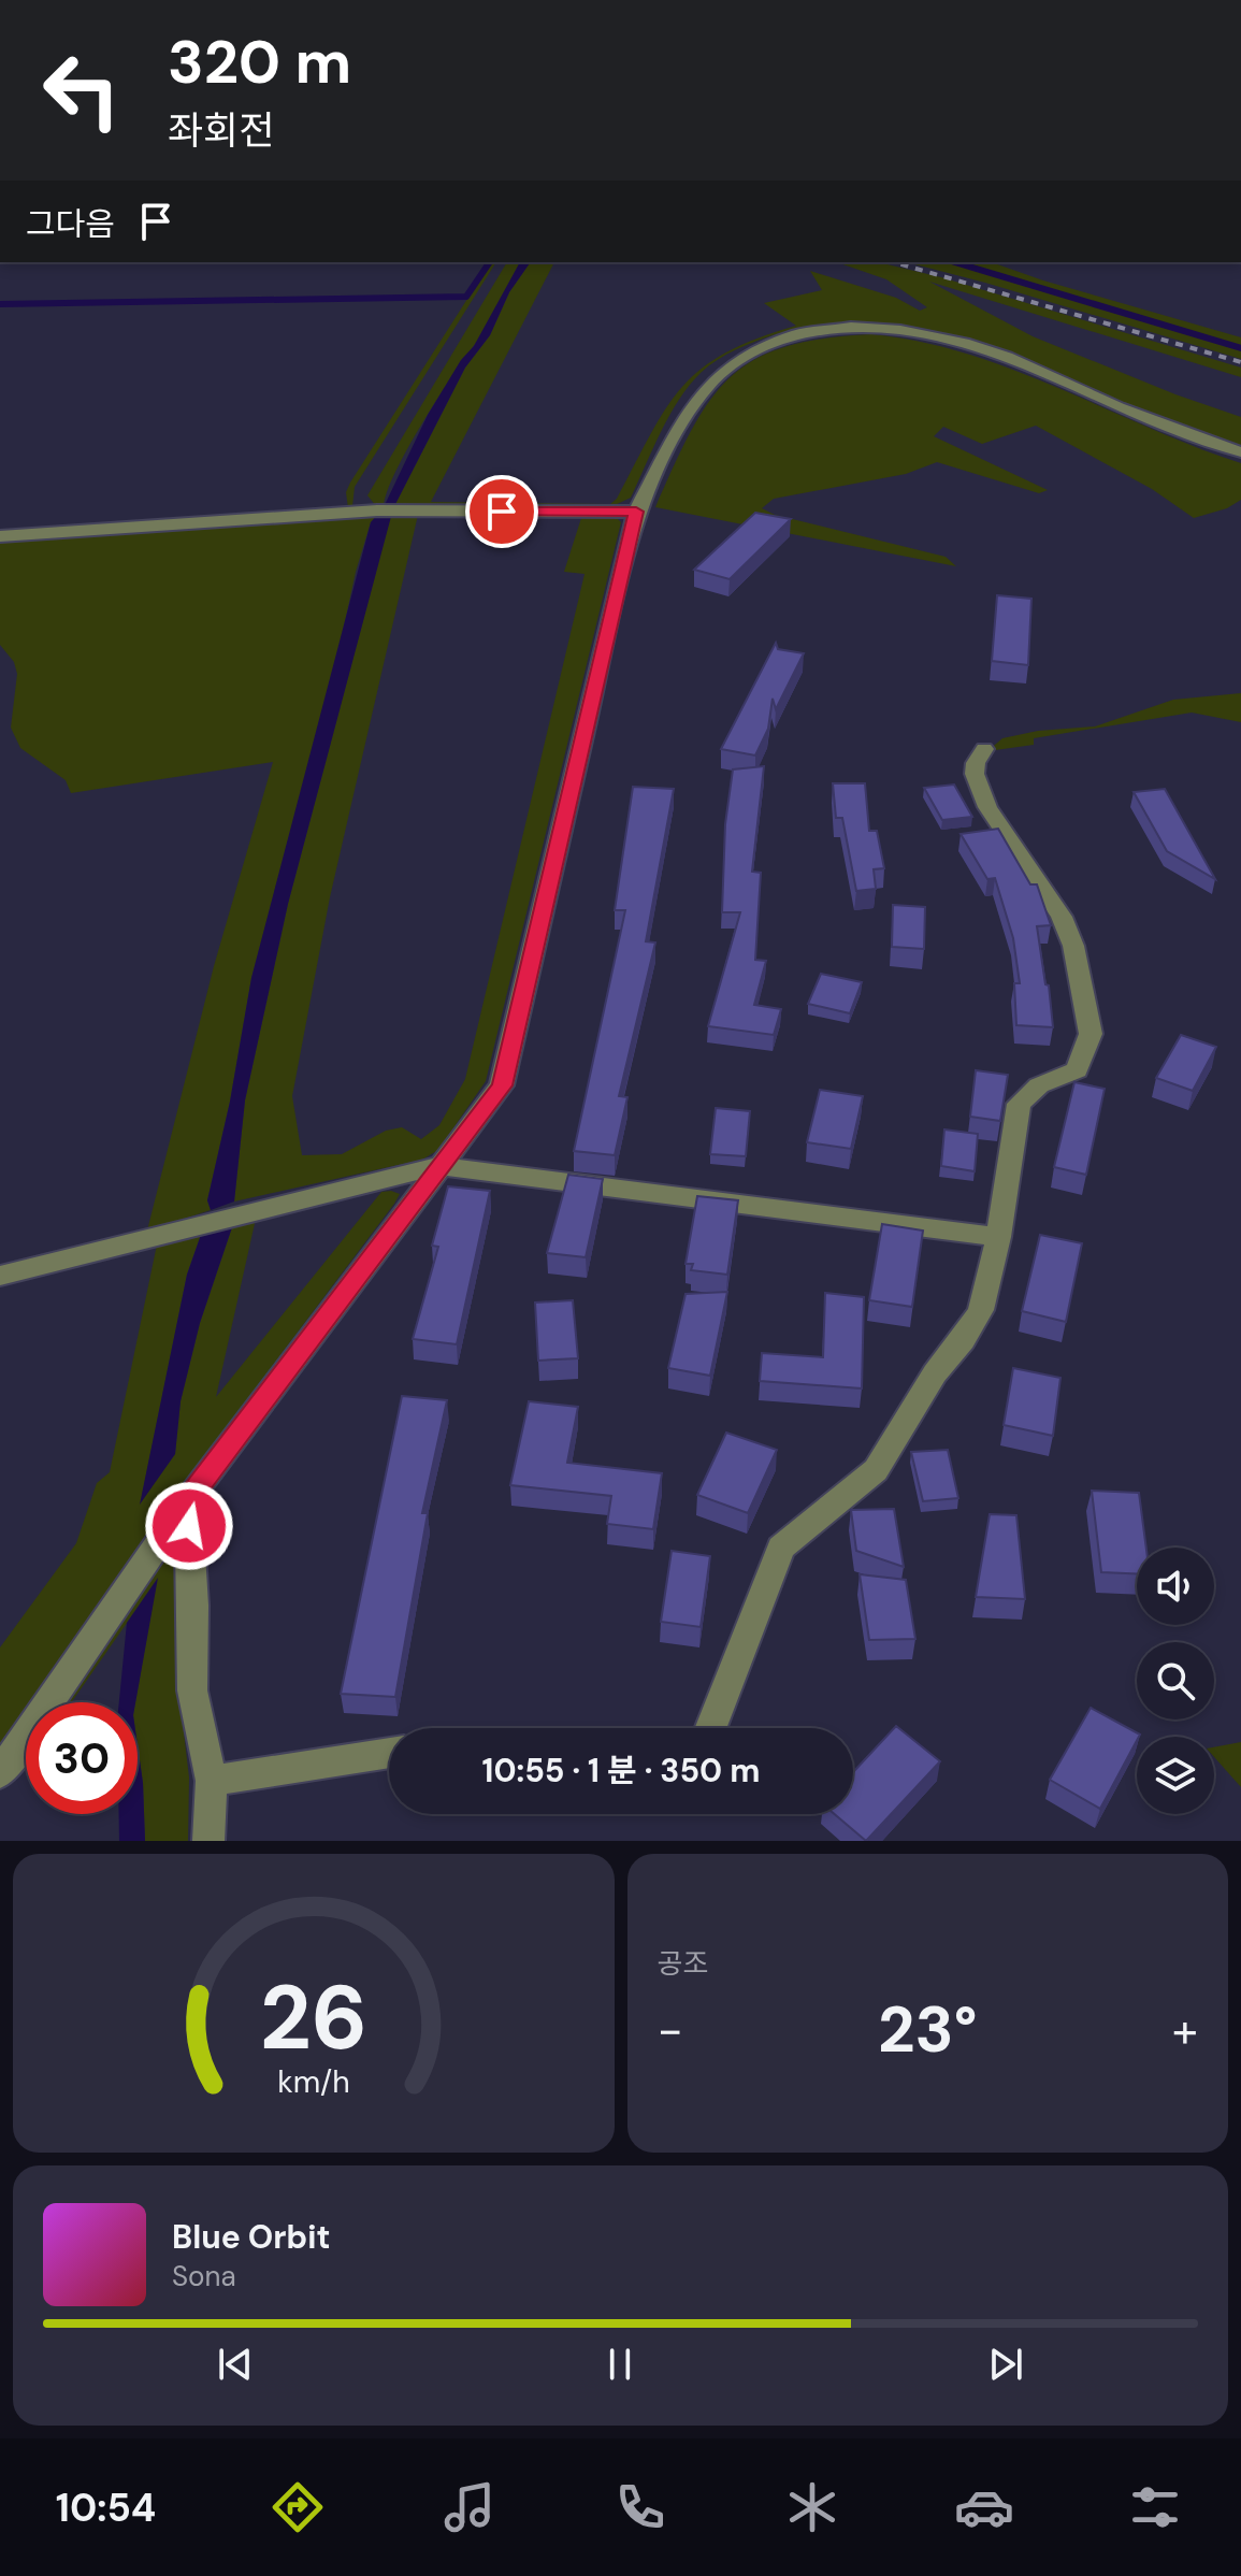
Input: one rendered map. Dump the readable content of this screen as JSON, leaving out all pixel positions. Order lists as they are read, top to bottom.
{
  "page": {
    "turn": ["320 m", "좌회전"],
    "then": "그다음",
    "limit": "30",
    "trip": "10:55 · 1 분 · 350 m",
    "tile": "공조",
    "heat": ["−", "23°", "+"],
    "song": ["Blue Orbit", "Sona"],
    "tabs": "10:54",
    "gauge": ["26", "km/h"]
  }
}
